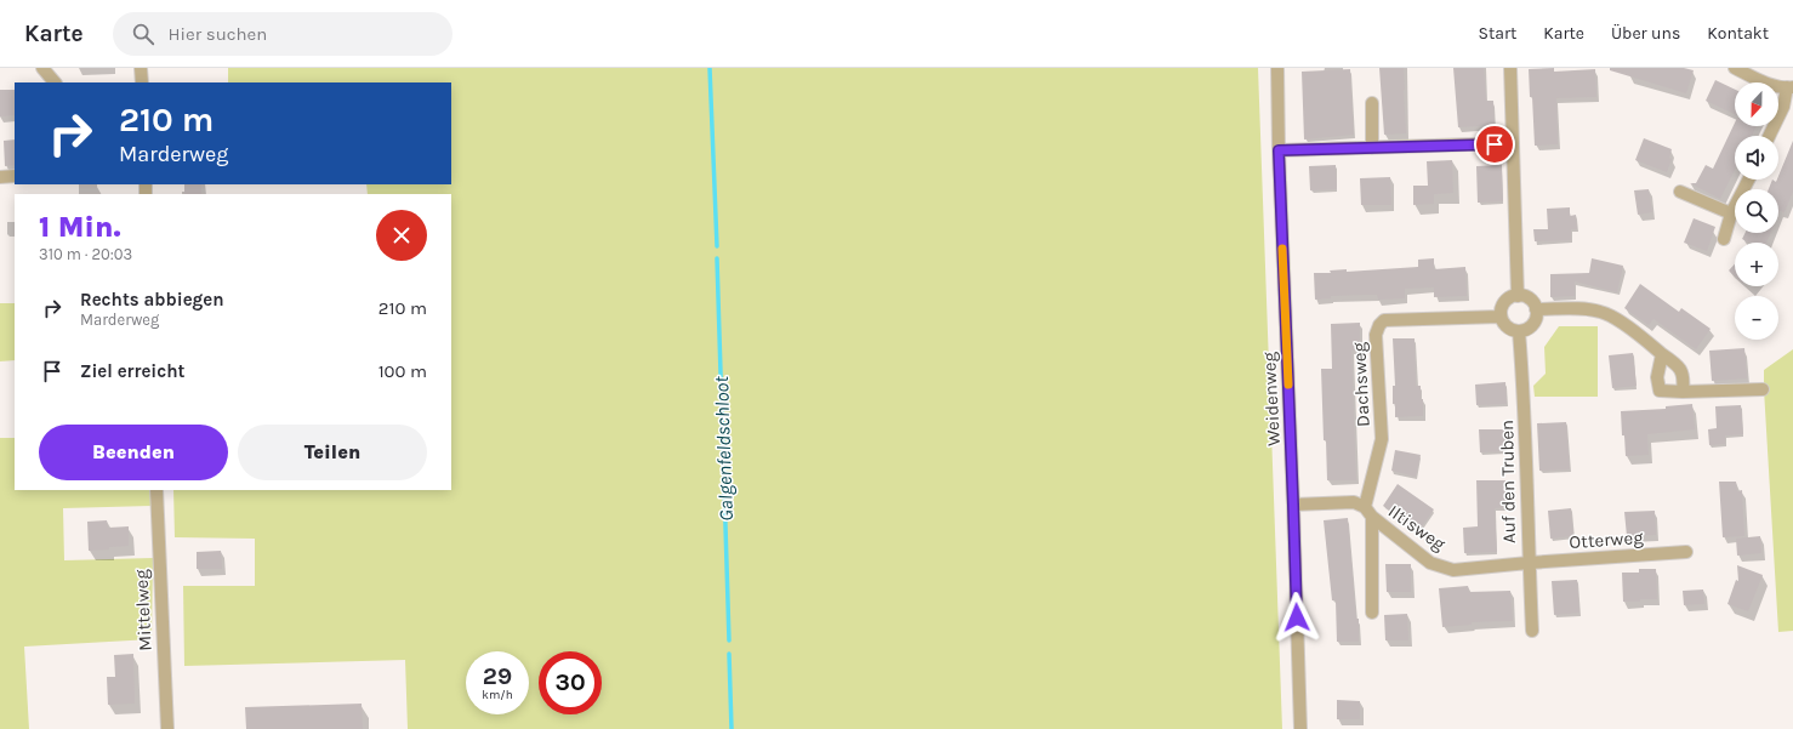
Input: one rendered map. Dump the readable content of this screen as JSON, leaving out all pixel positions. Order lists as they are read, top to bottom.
{
  "streets": {
    "street": [
      "Dachsweg",
      "Weidenweg",
      "Auf den Truben",
      "Iltisweg",
      "Otterweg",
      "Mittelweg"
    ]
  },
  "crossings": [
    ["Dachsweg", "Auf den Truben"],
    ["Dachsweg", "Iltisweg"],
    ["Weidenweg", "Iltisweg"],
    ["Auf den Truben", "Iltisweg"],
    ["Auf den Truben", "Otterweg"],
    ["Iltisweg", "Otterweg"]
  ],
  "water": ["Galgenfeldschloot"],
  "north": "bottom",
  "page": {
    "header": "Karte",
    "search": "Hier suchen",
    "nav": [
      "Start",
      "Karte",
      "Über uns",
      "Kontakt"
    ],
    "map_buttons": ["+", "−"],
    "turn": ["210 m", "Marderweg"],
    "heading": ["1 Min.", "310 m · 20:03"],
    "list": [
      {
        "name": "Rechts abbiegen",
        "note": "Marderweg",
        "value": "210 m"
      },
      {
        "name": "Ziel erreicht",
        "value": "100 m"
      }
    ],
    "buttons": ["Beenden", "Teilen"],
    "speed": "29 km/h",
    "limit": "30"
  }
}
